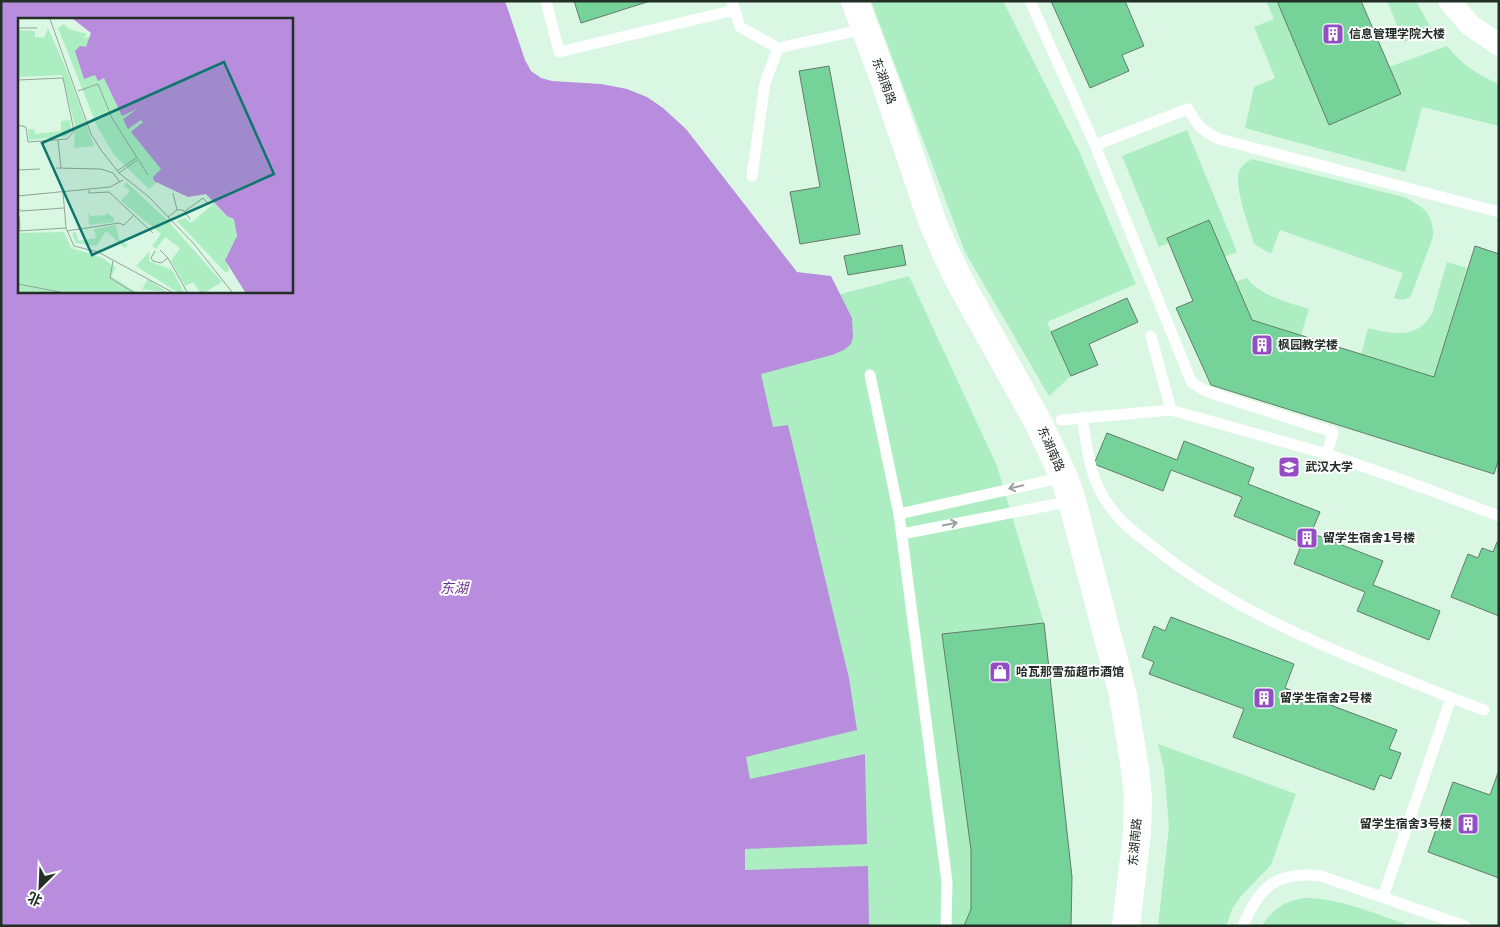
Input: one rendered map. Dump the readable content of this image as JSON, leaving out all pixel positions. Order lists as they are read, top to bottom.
{
  "streets": {
    "street": ["东湖南路"]
  },
  "water": ["东湖"],
  "places": {
    "building": [
      "信息管理学院大楼",
      "枫园教学楼",
      "留学生宿舍1号楼",
      "留学生宿舍2号楼",
      "留学生宿舍3号楼"
    ],
    "school or university": ["武汉大学"],
    "shop": ["哈瓦那雪茄超市酒馆"]
  },
  "north": "bottom left"
}
